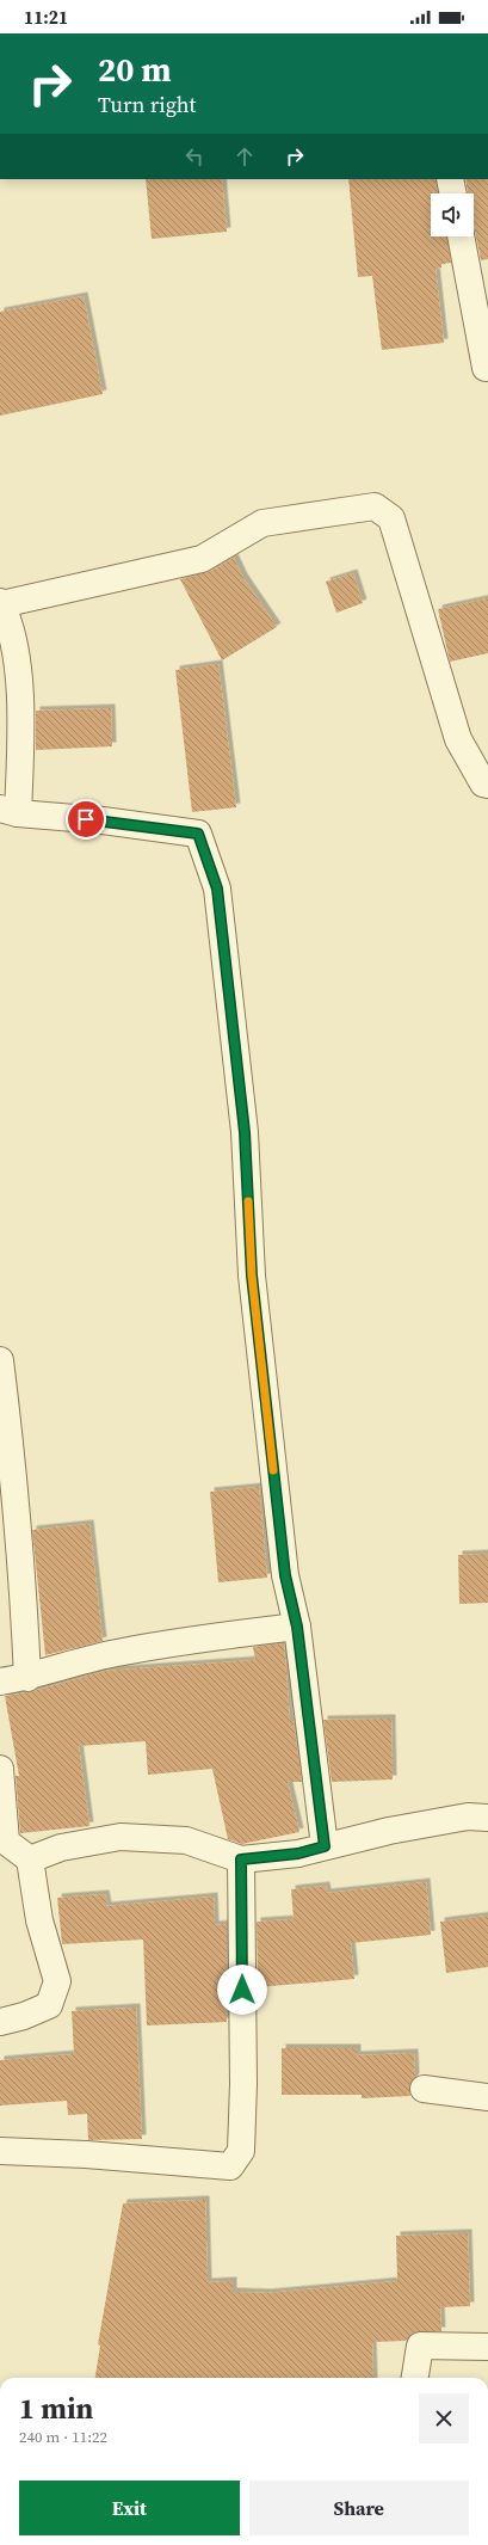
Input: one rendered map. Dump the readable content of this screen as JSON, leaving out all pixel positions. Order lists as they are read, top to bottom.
{
  "page": {
    "status": "11:21",
    "turn": ["20 m", "Turn right"],
    "heading": ["1 min", "240 m · 11:22"],
    "buttons": ["Exit", "Share"]
  }
}
